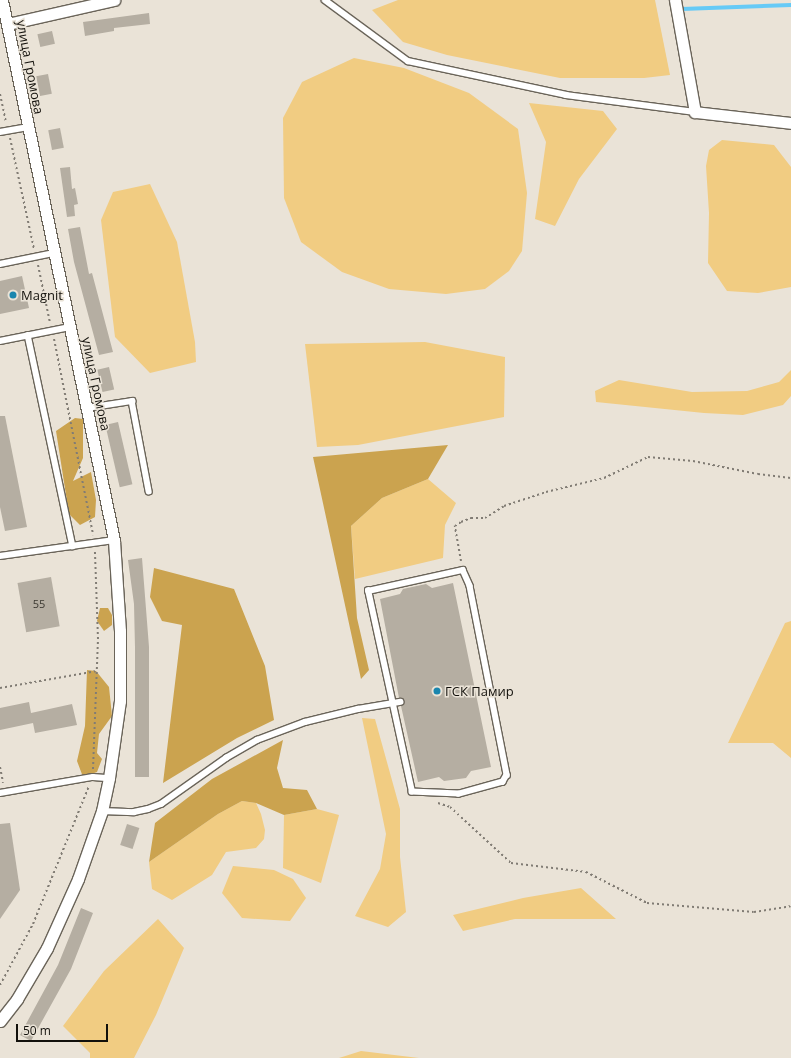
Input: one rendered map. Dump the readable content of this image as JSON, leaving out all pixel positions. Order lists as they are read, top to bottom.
{
  "streets": {
    "street": ["улица Громова"]
  },
  "places": ["Magnit", "ГСК Памир"],
  "house_numbers": ["55"],
  "scale_bar": "50 m"
}
